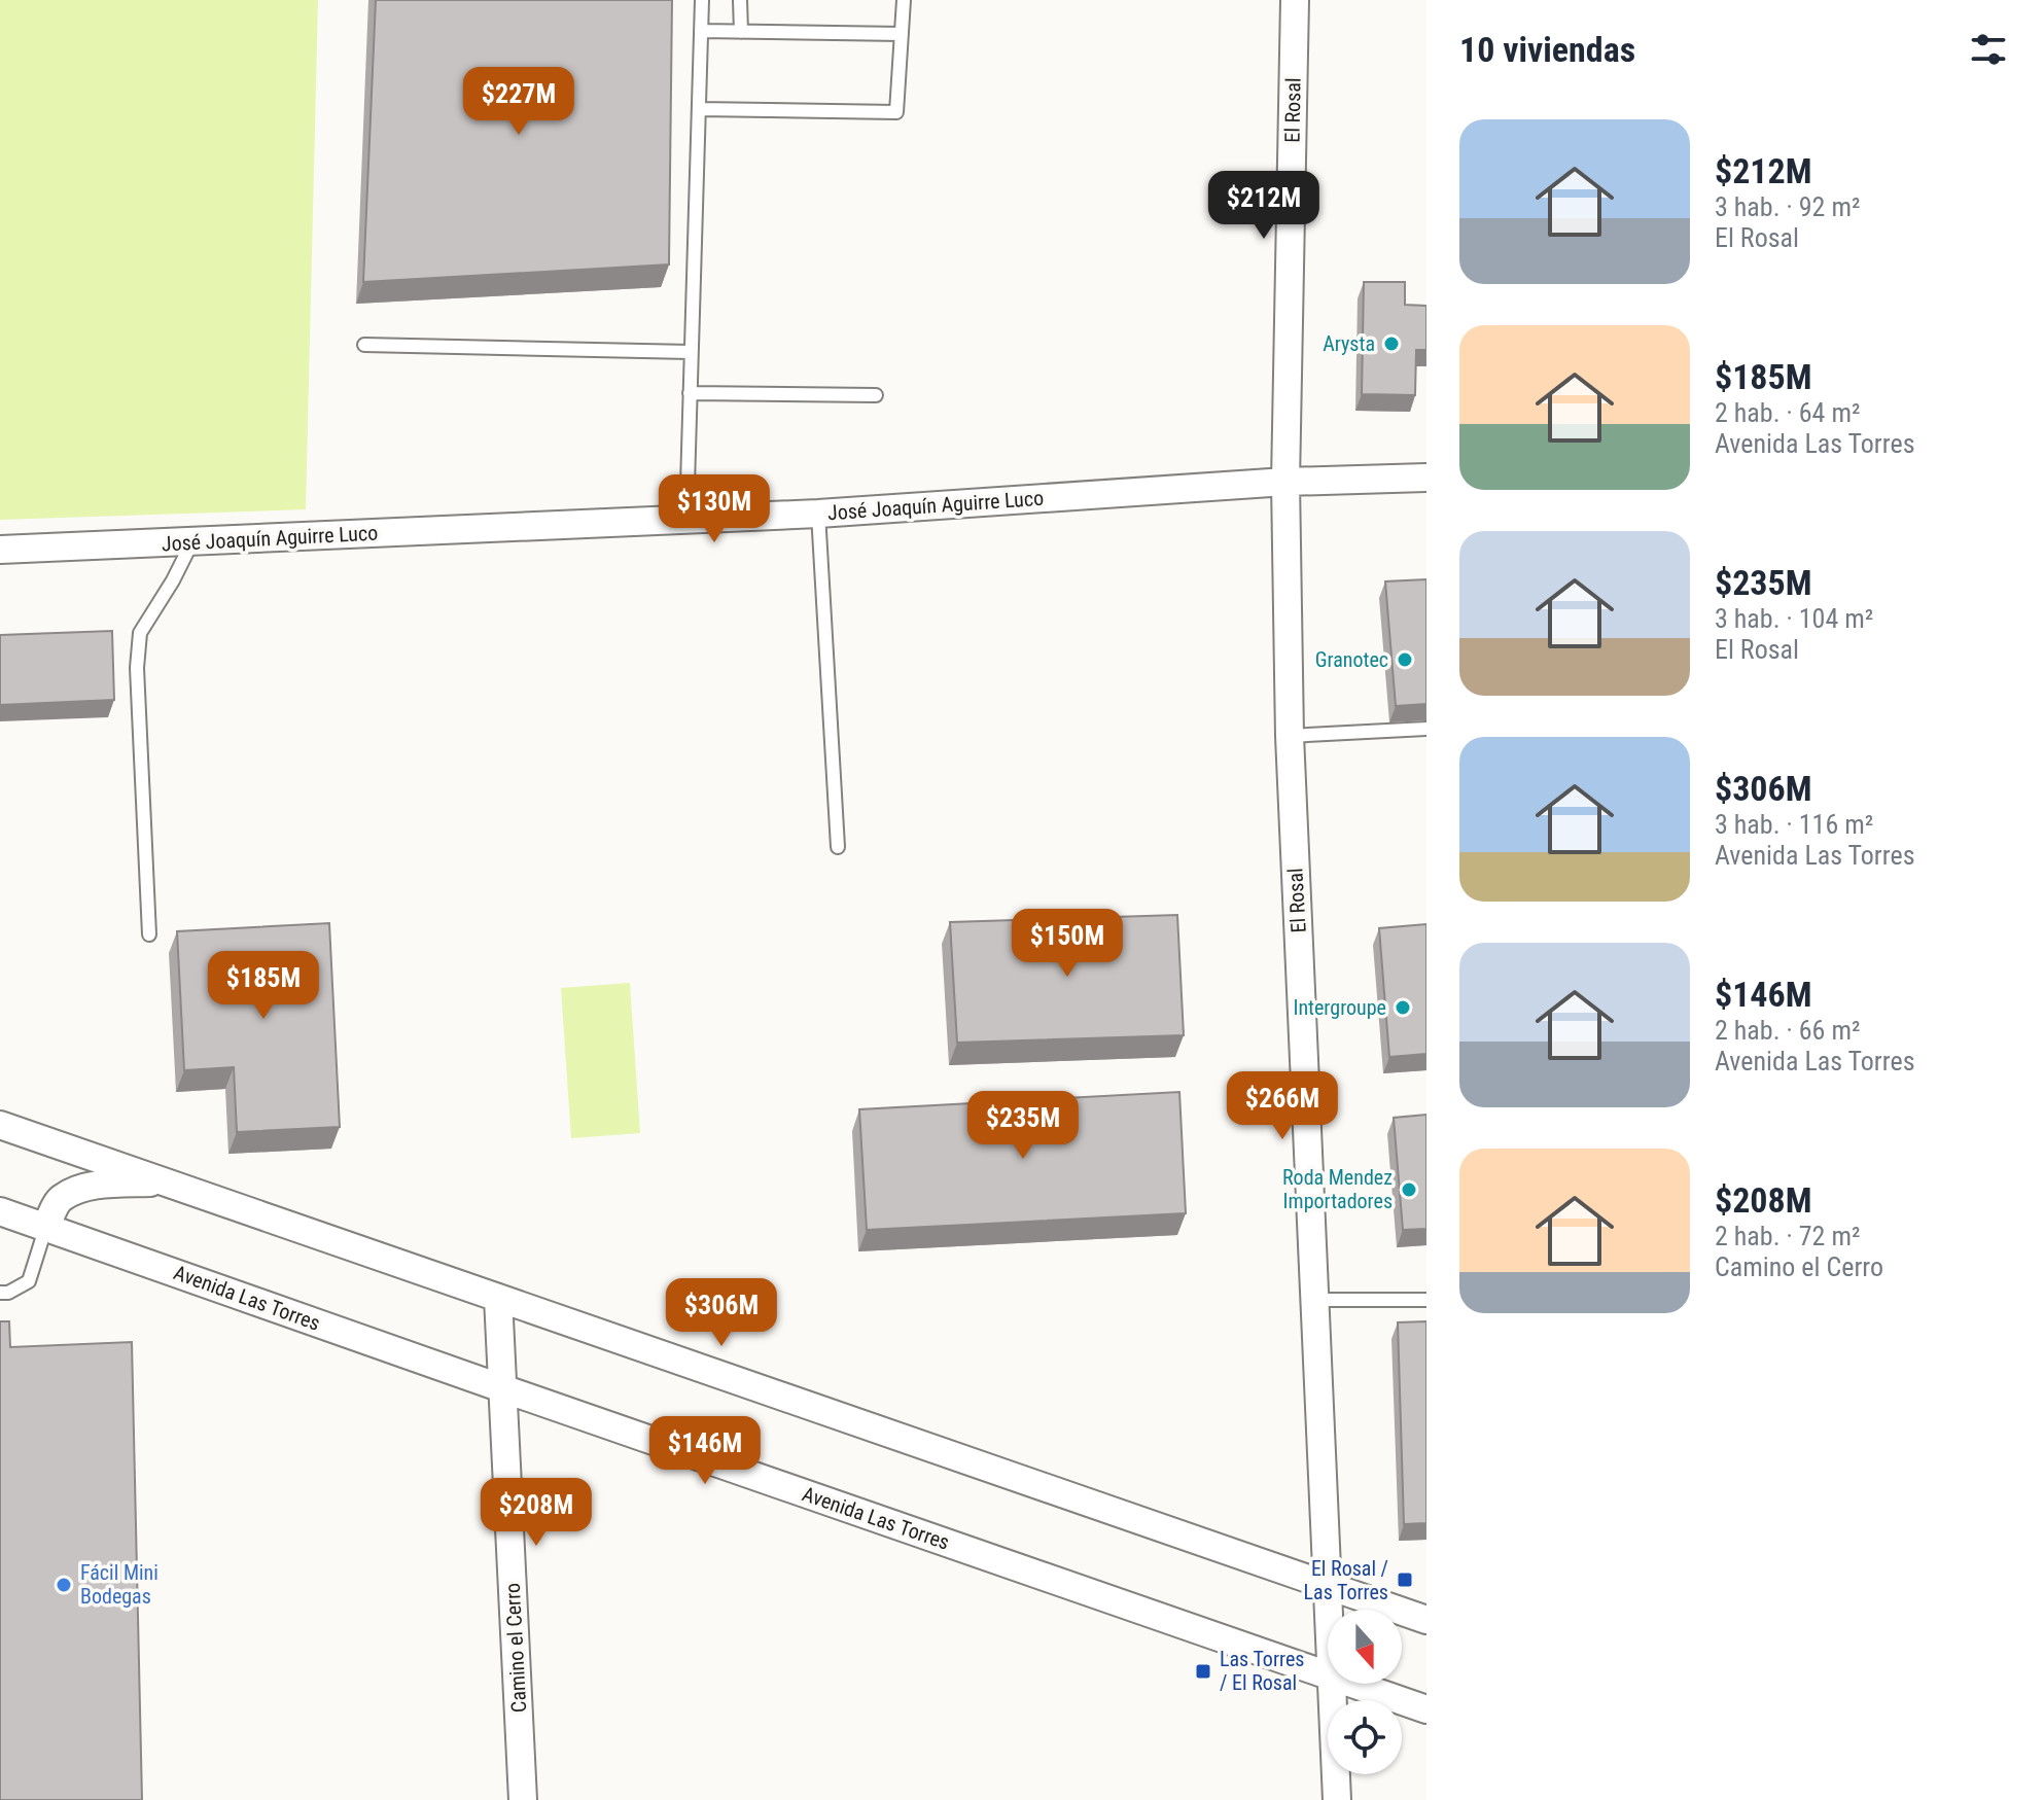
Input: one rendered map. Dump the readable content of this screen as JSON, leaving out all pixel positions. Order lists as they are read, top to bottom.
{
  "streets": {
    "street": [
      "El Rosal",
      "José Joaquín Aguirre Luco",
      "Avenida Las Torres",
      "Camino el Cerro"
    ]
  },
  "crossings": [
    ["El Rosal", "José Joaquín Aguirre Luco"],
    ["Avenida Las Torres", "Camino el Cerro"]
  ],
  "places": {
    "other": [
      "Arysta",
      "Granotec",
      "Intergroupe",
      "Roda Mendez Importadores",
      "Fácil Mini Bodegas"
    ],
    "transit": ["El Rosal / Las Torres", "Las Torres / El Rosal"]
  },
  "north": "bottom",
  "page": {
    "heading": "10 viviendas",
    "price": [
      "$227M",
      "$212M",
      "$130M",
      "$150M",
      "$185M",
      "$266M",
      "$235M",
      "$306M",
      "$146M",
      "$208M"
    ],
    "list": [
      {
        "name": "$212M",
        "note": "3 hab. · 92 m² · El Rosal"
      },
      {
        "name": "$185M",
        "note": "2 hab. · 64 m² · Avenida Las Torres"
      },
      {
        "name": "$235M",
        "note": "3 hab. · 104 m² · El Rosal"
      },
      {
        "name": "$306M",
        "note": "3 hab. · 116 m² · Avenida Las Torres"
      },
      {
        "name": "$146M",
        "note": "2 hab. · 66 m² · Avenida Las Torres"
      },
      {
        "name": "$208M",
        "note": "2 hab. · 72 m² · Camino el Cerro"
      }
    ]
  }
}
